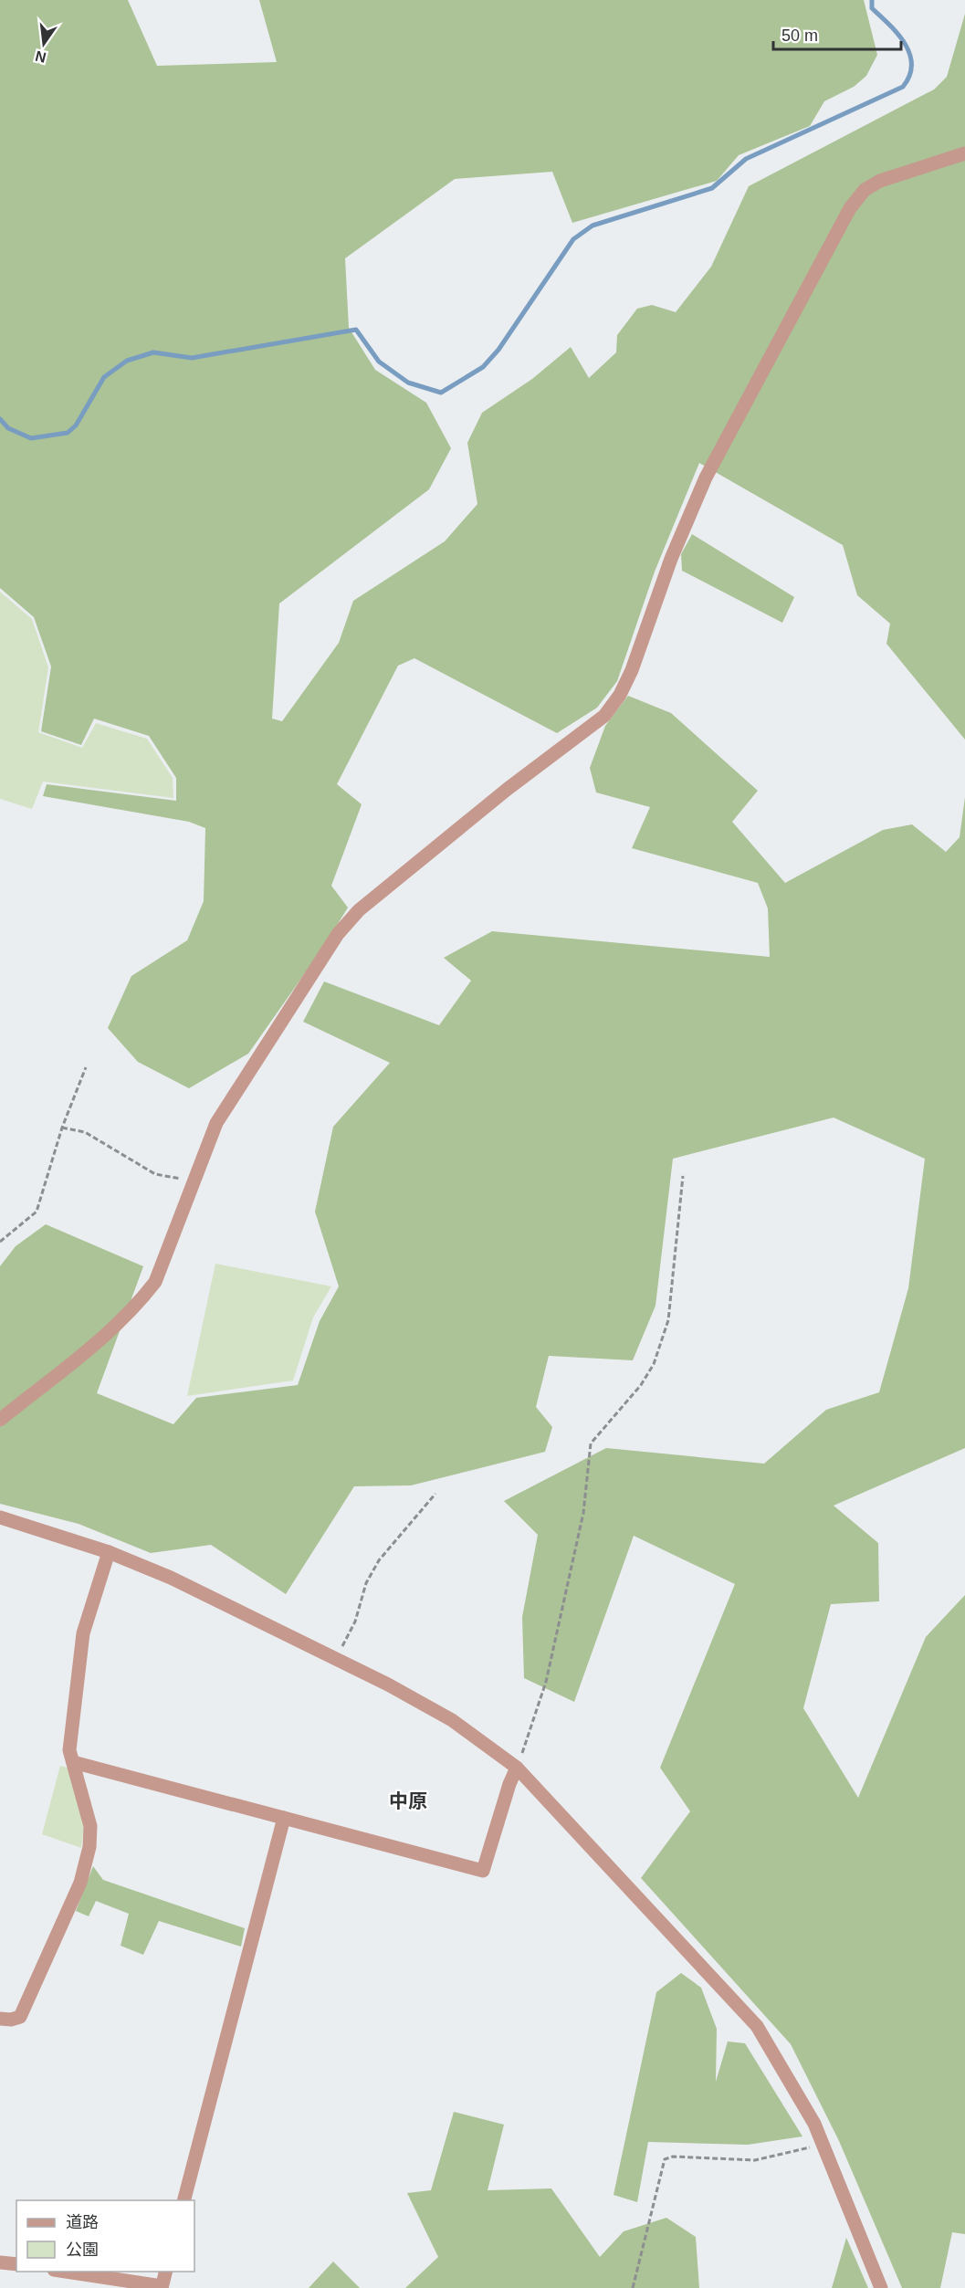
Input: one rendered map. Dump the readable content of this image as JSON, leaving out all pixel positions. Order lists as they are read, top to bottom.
{
  "districts": ["中原"],
  "legend": ["道路", "公園"],
  "scale_bar": "50 m",
  "north": "bottom"
}
